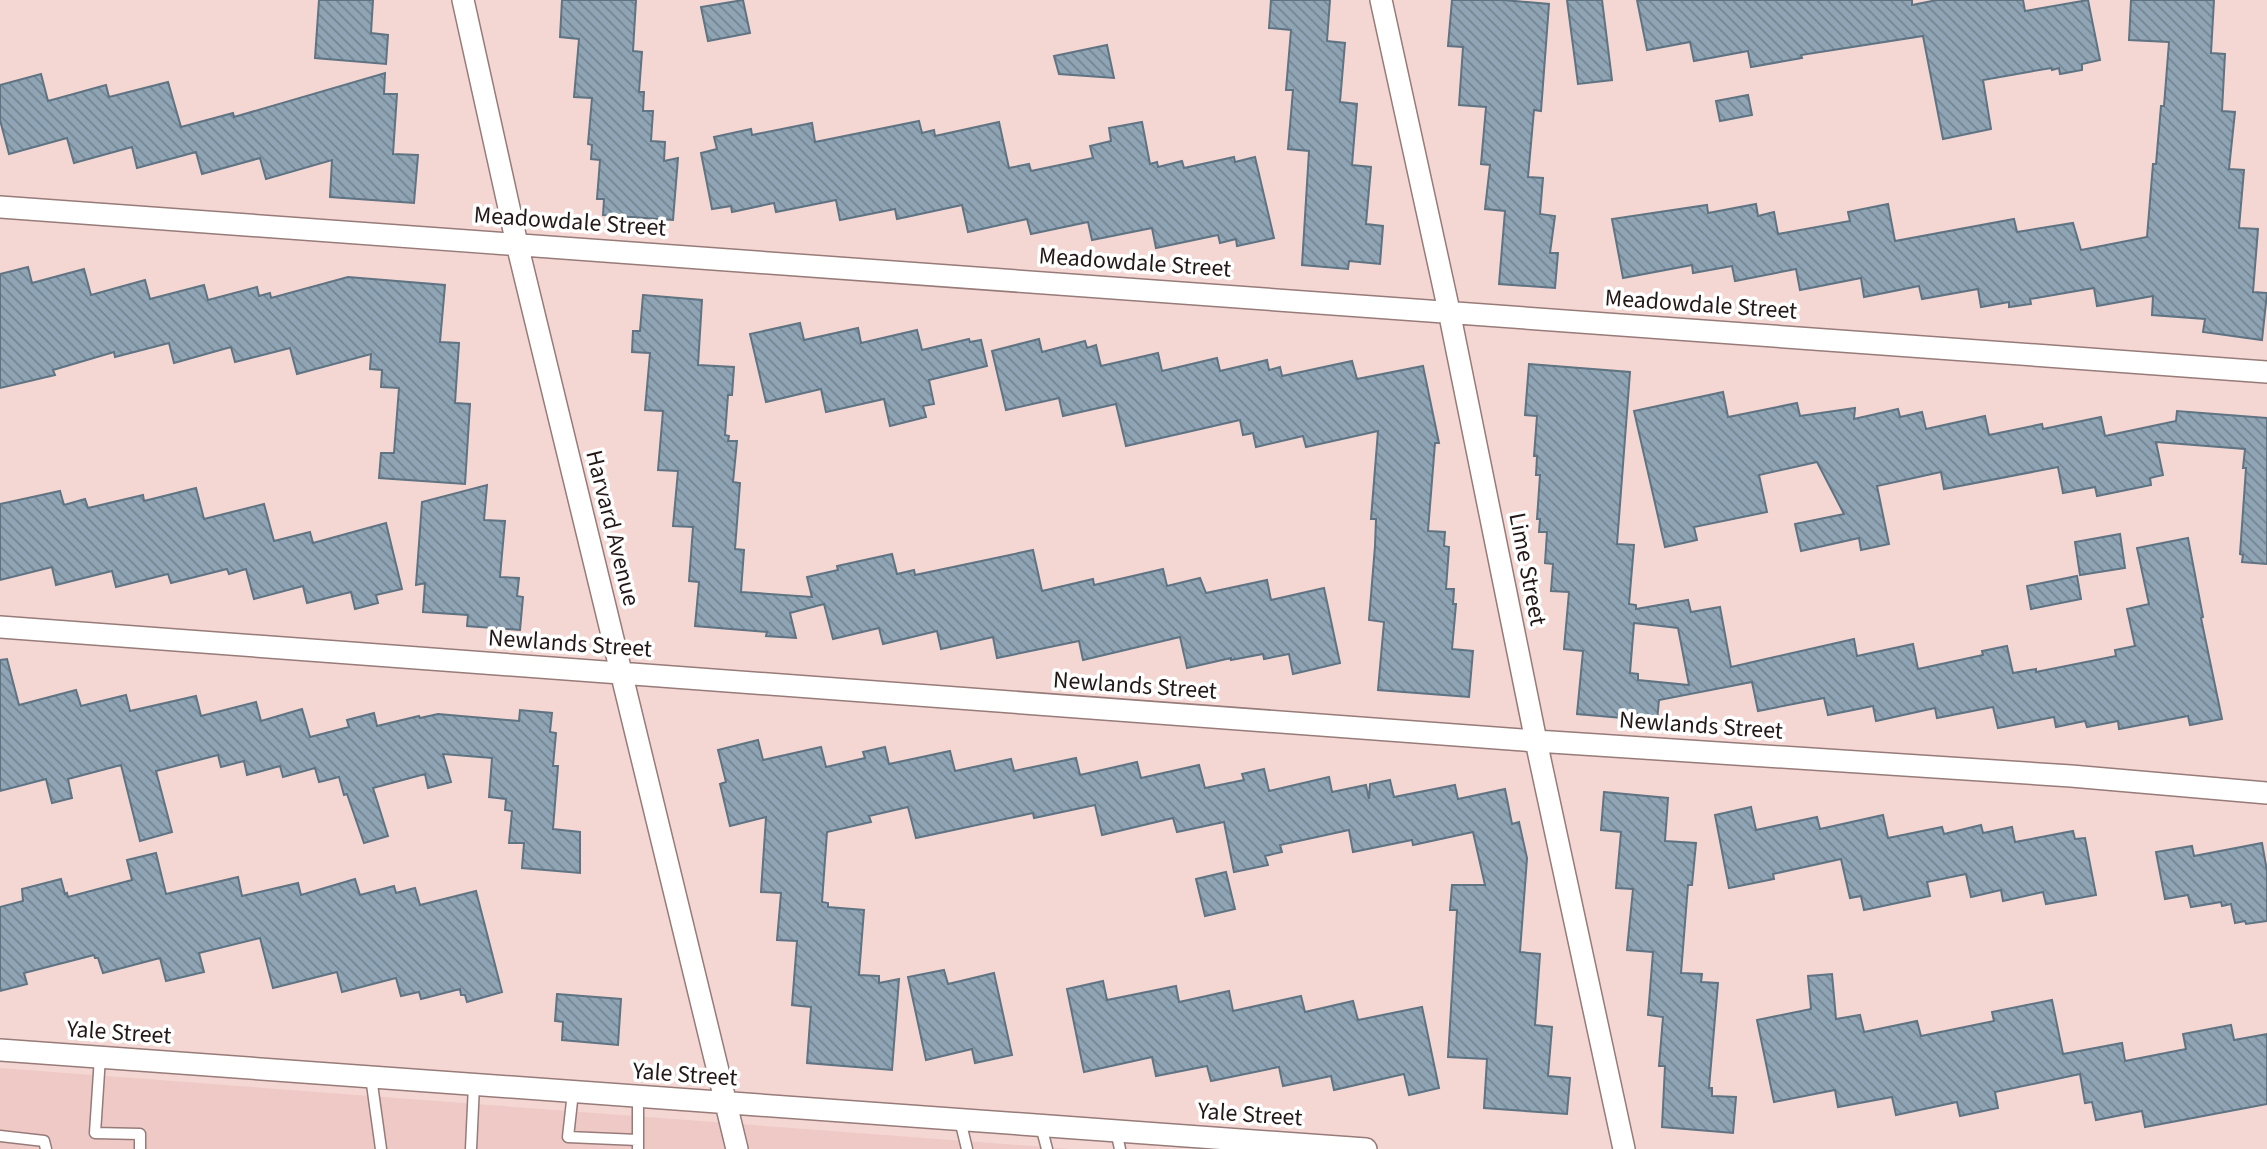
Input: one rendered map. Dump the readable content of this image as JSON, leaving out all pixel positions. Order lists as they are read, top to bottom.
{
  "streets": {
    "street": [
      "Meadowdale Street",
      "Harvard Avenue",
      "Lime Street",
      "Newlands Street",
      "Yale Street"
    ]
  },
  "crossings": [
    ["Meadowdale Street", "Harvard Avenue"],
    ["Meadowdale Street", "Lime Street"],
    ["Harvard Avenue", "Newlands Street"],
    ["Harvard Avenue", "Yale Street"],
    ["Lime Street", "Newlands Street"]
  ]
}
